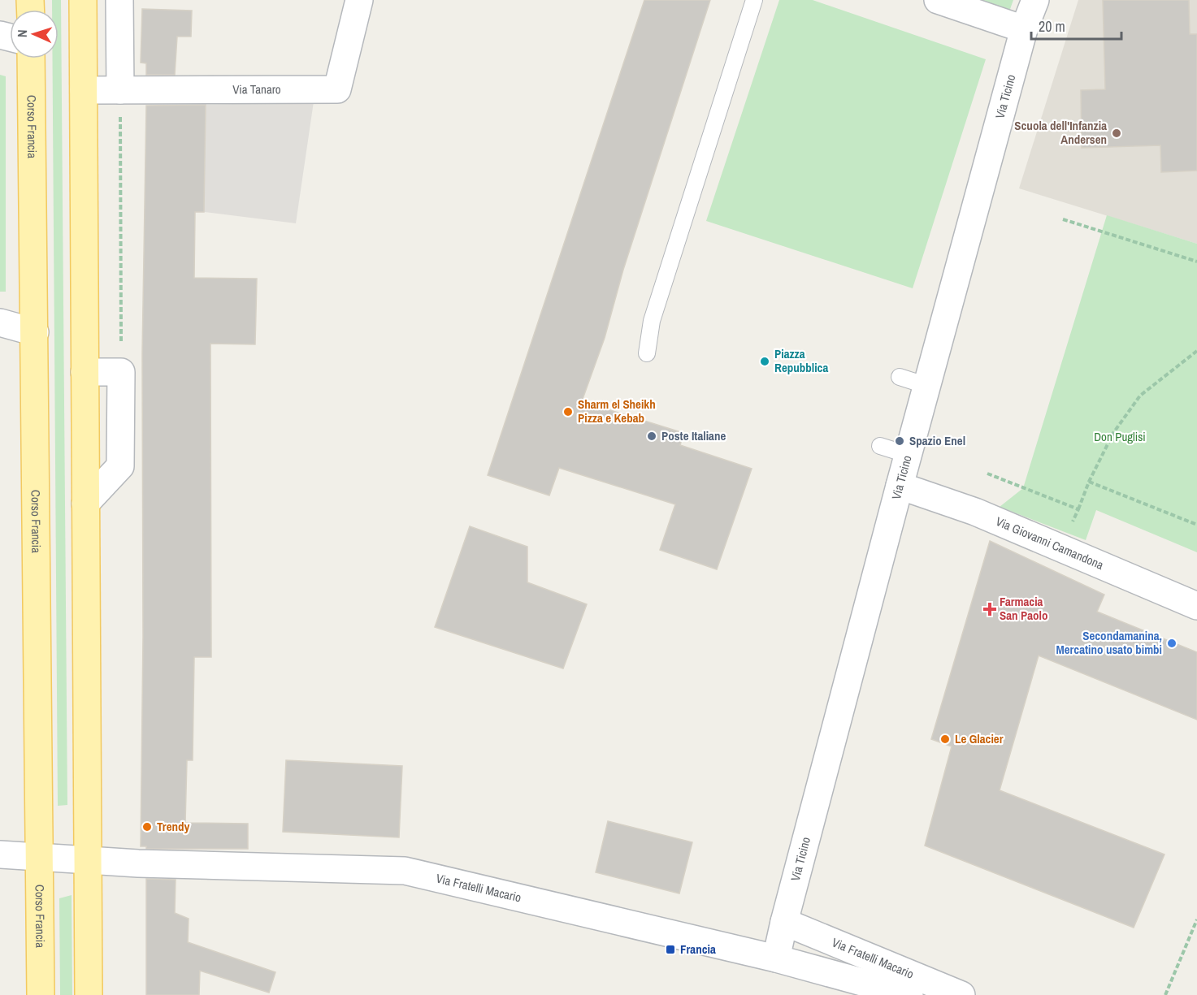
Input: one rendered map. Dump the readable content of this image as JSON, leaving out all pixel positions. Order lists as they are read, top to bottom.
{
  "streets": {
    "main road": ["Corso Francia"],
    "street": [
      "Via Tanaro",
      "Via Ticino",
      "Via Giovanni Camandona",
      "Via Fratelli Macario"
    ]
  },
  "crossings": [
    ["Via Ticino", "Via Giovanni Camandona"],
    ["Via Ticino", "Via Fratelli Macario"],
    ["Corso Francia", "Via Fratelli Macario"]
  ],
  "parks": ["Don Puglisi"],
  "places": {
    "other": [
      "Scuola dell'Infanzia Andersen",
      "Piazza Repubblica",
      "Sharm el Sheikh Pizza e Kebab",
      "Poste Italiane",
      "Spazio Enel",
      "Secondamanina, Mercatino usato bimbi",
      "Le Glacier",
      "Trendy"
    ],
    "health": ["Farmacia San Paolo"],
    "transit": ["Francia"]
  },
  "scale_bar": "20 m",
  "north": "left"
}
